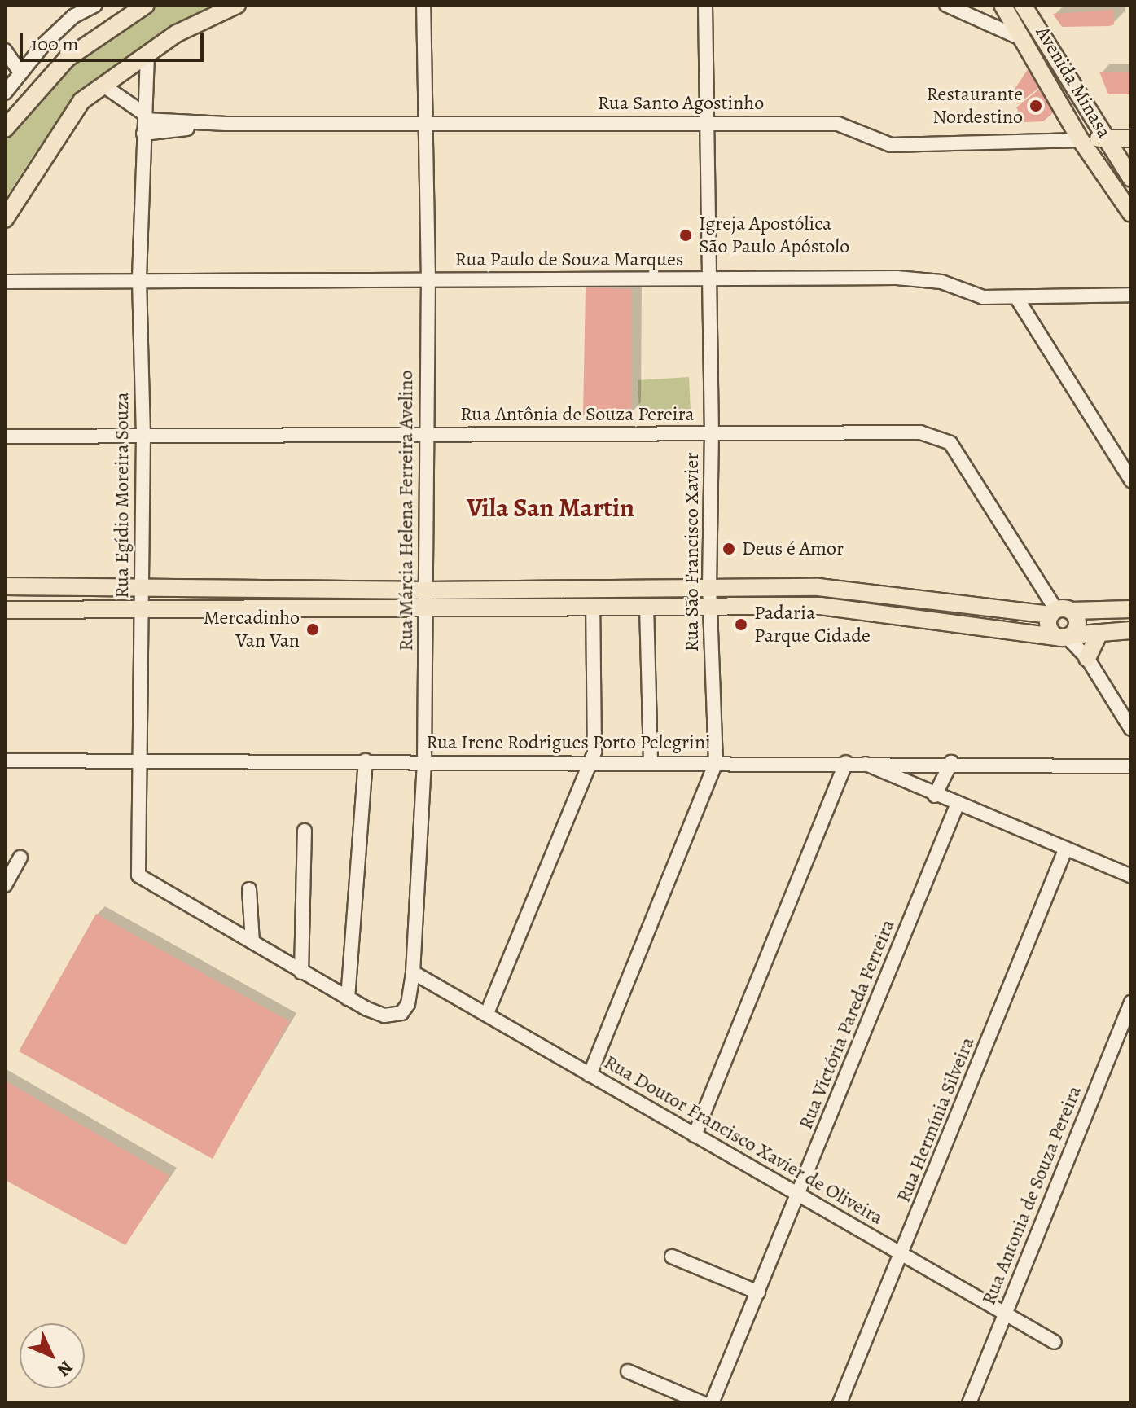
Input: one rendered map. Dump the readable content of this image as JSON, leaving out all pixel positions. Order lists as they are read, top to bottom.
{
  "streets": {
    "main road": ["Avenida Minasa", "Rua Santo Agostinho"],
    "street": [
      "Rua Paulo de Souza Marques",
      "Rua Antônia de Souza Pereira",
      "Rua Egídio Moreira Souza",
      "Rua Márcia Helena Ferreira Avelino",
      "Rua São Francisco Xavier",
      "Rua Irene Rodrigues Porto Pelegrini",
      "Rua Victória Pareda Ferreira",
      "Rua Hermínia Silveira",
      "Rua Doutor Francisco Xavier de Oliveira",
      "Rua Antonia de Souza Pereira"
    ]
  },
  "crossings": [
    ["Avenida Minasa", "Rua Santo Agostinho"],
    ["Rua Santo Agostinho", "Rua Egídio Moreira Souza"],
    ["Rua Santo Agostinho", "Rua Márcia Helena Ferreira Avelino"],
    ["Rua Santo Agostinho", "Rua São Francisco Xavier"],
    ["Rua Paulo de Souza Marques", "Rua Egídio Moreira Souza"],
    ["Rua Paulo de Souza Marques", "Rua Márcia Helena Ferreira Avelino"],
    ["Rua Paulo de Souza Marques", "Rua São Francisco Xavier"],
    ["Rua Antônia de Souza Pereira", "Rua Egídio Moreira Souza"],
    ["Rua Antônia de Souza Pereira", "Rua Márcia Helena Ferreira Avelino"],
    ["Rua Antônia de Souza Pereira", "Rua São Francisco Xavier"],
    ["Rua Egídio Moreira Souza", "Rua Irene Rodrigues Porto Pelegrini"],
    ["Rua Márcia Helena Ferreira Avelino", "Rua Irene Rodrigues Porto Pelegrini"],
    ["Rua Márcia Helena Ferreira Avelino", "Rua Doutor Francisco Xavier de Oliveira"],
    ["Rua São Francisco Xavier", "Rua Irene Rodrigues Porto Pelegrini"],
    ["Rua São Francisco Xavier", "Rua Doutor Francisco Xavier de Oliveira"],
    ["Rua Victória Pareda Ferreira", "Rua Doutor Francisco Xavier de Oliveira"],
    ["Rua Hermínia Silveira", "Rua Doutor Francisco Xavier de Oliveira"],
    ["Rua Doutor Francisco Xavier de Oliveira", "Rua Antonia de Souza Pereira"]
  ],
  "districts": ["Vila San Martin"],
  "places": [
    "Restaurante Nordestino",
    "Igreja Apostólica São Paulo Apóstolo",
    "Deus é Amor",
    "Padaria Parque Cidade",
    "Mercadinho Van Van"
  ],
  "scale_bar": "100 m",
  "north": "bottom right"
}
